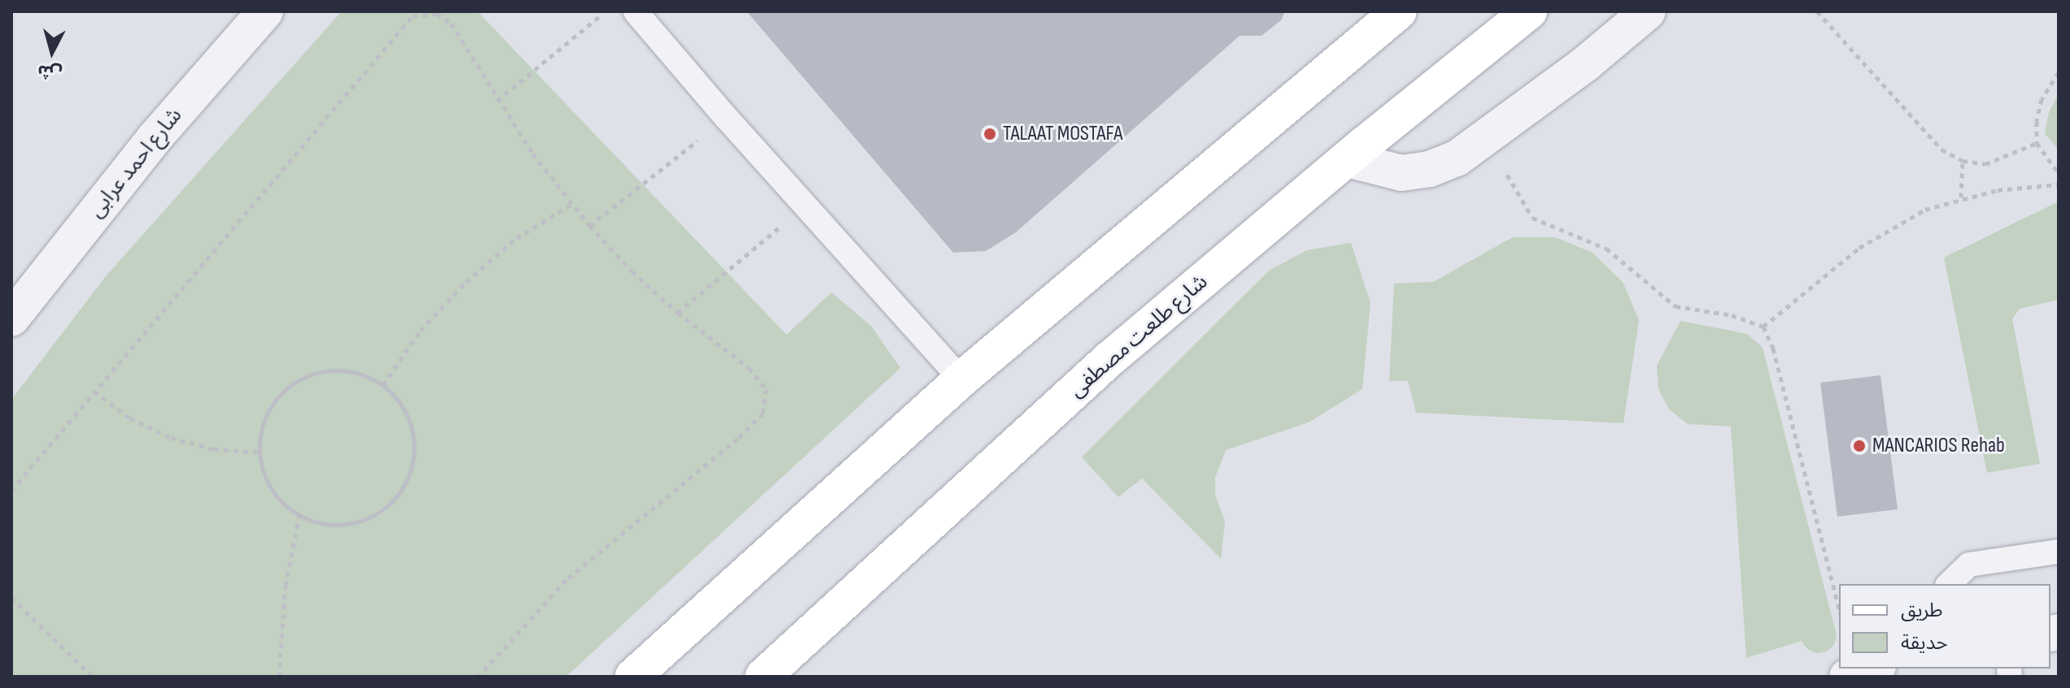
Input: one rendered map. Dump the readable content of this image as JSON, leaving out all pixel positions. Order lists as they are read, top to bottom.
{
  "streets": {
    "street": ["شارع احمد عرابى", "شارع طلعت مصطفى"]
  },
  "places": ["TALAAT MOSTAFA", "MANCARIOS Rehab"],
  "legend": ["طريق", "حديقة"],
  "north": "bottom"
}
